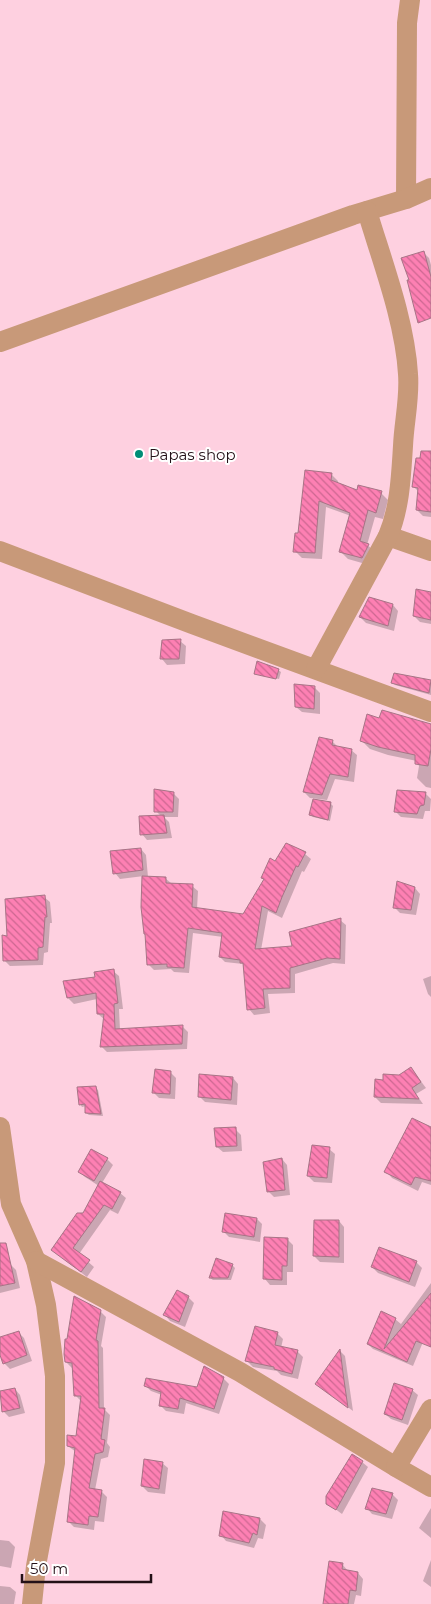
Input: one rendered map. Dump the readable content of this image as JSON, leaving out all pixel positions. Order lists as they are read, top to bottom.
{
  "places": ["Papas shop"],
  "scale_bar": "50 m"
}
